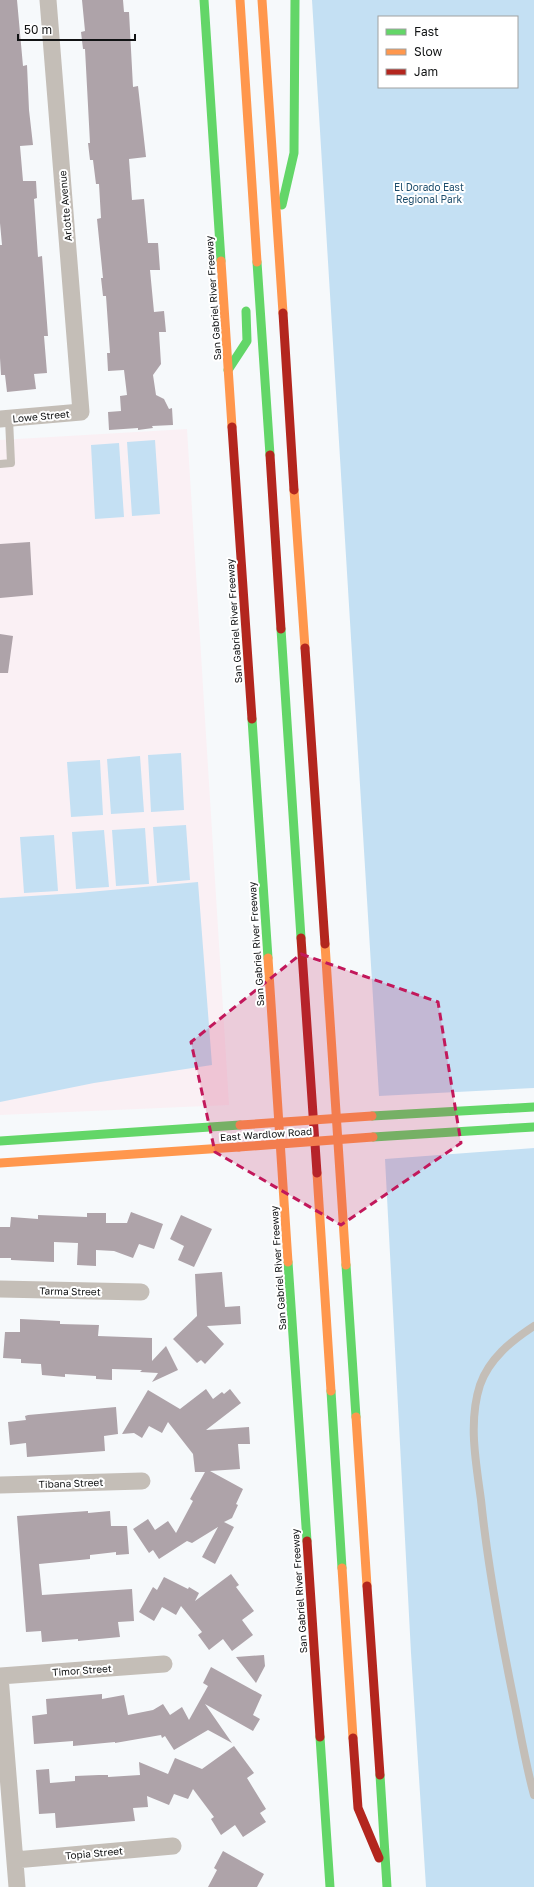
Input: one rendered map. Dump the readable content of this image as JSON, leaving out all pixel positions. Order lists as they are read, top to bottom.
{
  "streets": {
    "main road": ["San Gabriel River Freeway", "East Wardlow Road"],
    "street": [
      "Arlotte Avenue",
      "Lowe Street",
      "Tarma Street",
      "Tibana Street",
      "Timor Street",
      "Topia Street"
    ]
  },
  "crossings": [
    ["Arlotte Avenue", "Lowe Street"]
  ],
  "parks": ["El Dorado East Regional Park"],
  "legend": ["Fast", "Slow", "Jam"],
  "scale_bar": "50 m"
}
